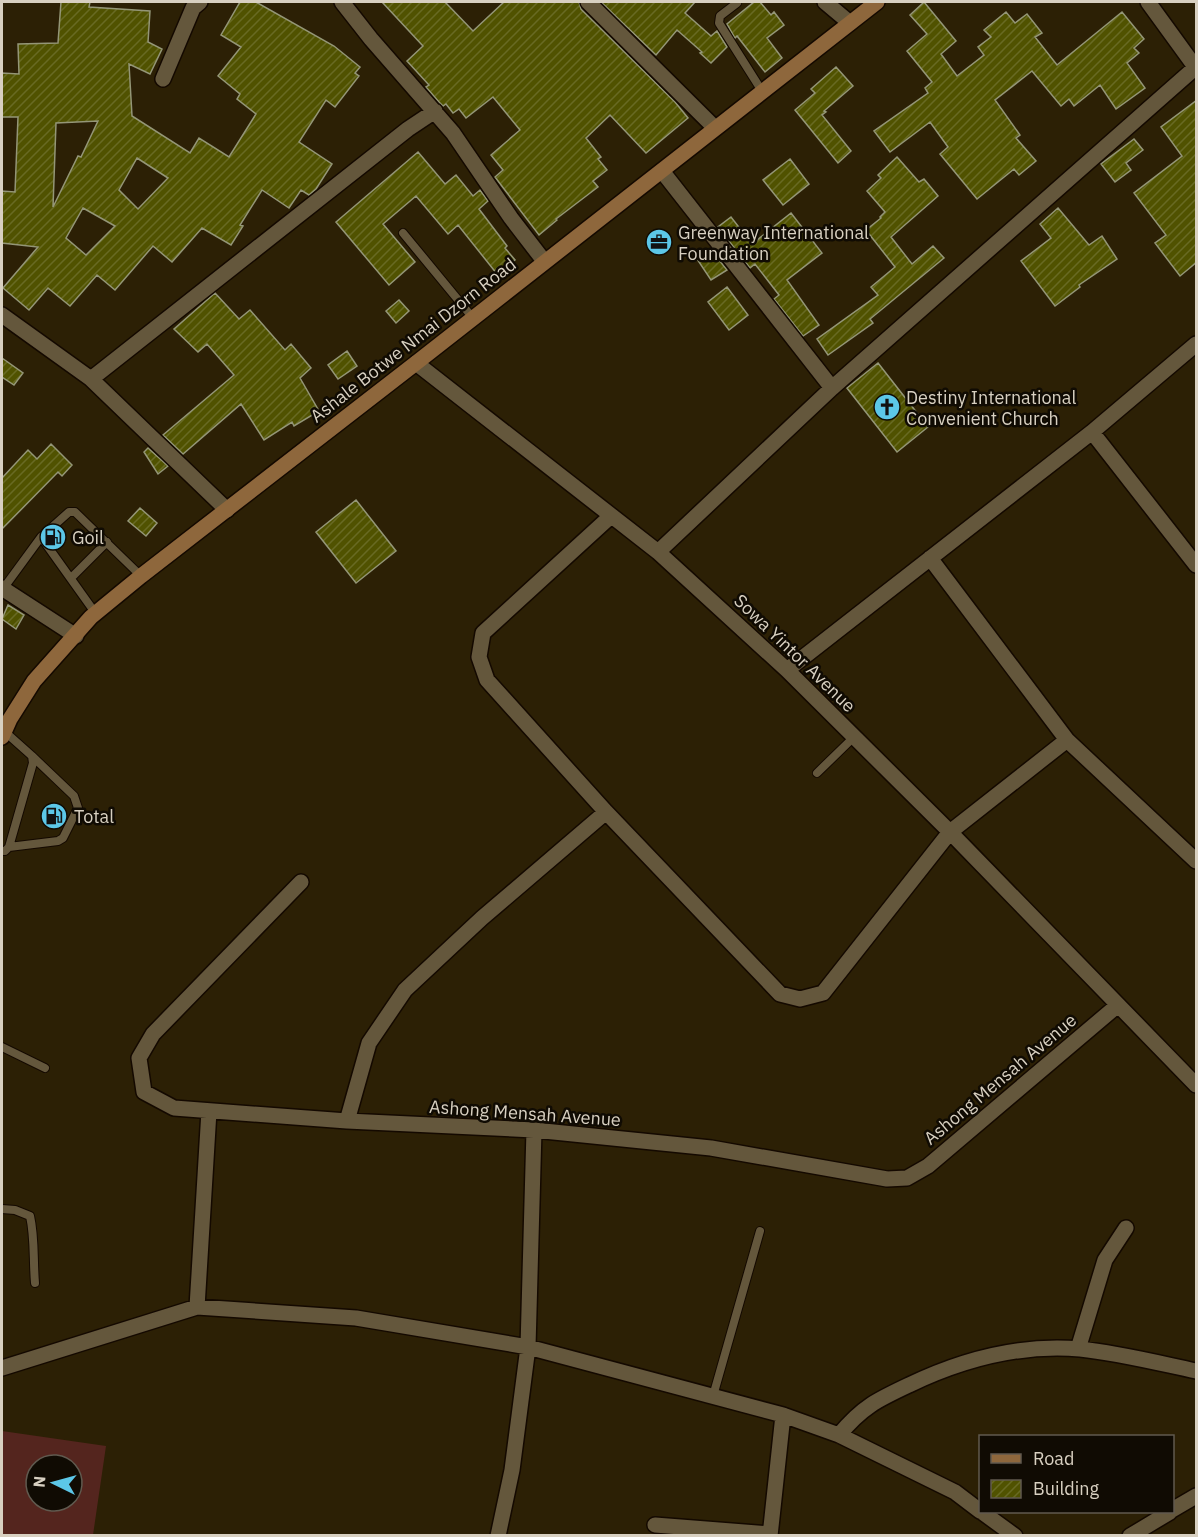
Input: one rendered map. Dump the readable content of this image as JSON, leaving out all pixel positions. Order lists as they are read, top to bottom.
{
  "streets": {
    "main road": ["Ashale Botwe Nmai Dzorn Road"],
    "street": ["Sowa Yintor Avenue", "Ashong Mensah Avenue"]
  },
  "crossings": [
    ["Ashale Botwe Nmai Dzorn Road", "Sowa Yintor Avenue"],
    ["Sowa Yintor Avenue", "Ashong Mensah Avenue"]
  ],
  "places": {
    "office": ["Greenway International Foundation"],
    "church": ["Destiny International Convenient Church"],
    "fuel station": ["Goil", "Total"]
  },
  "legend": ["Road", "Building"],
  "north": "left"
}
